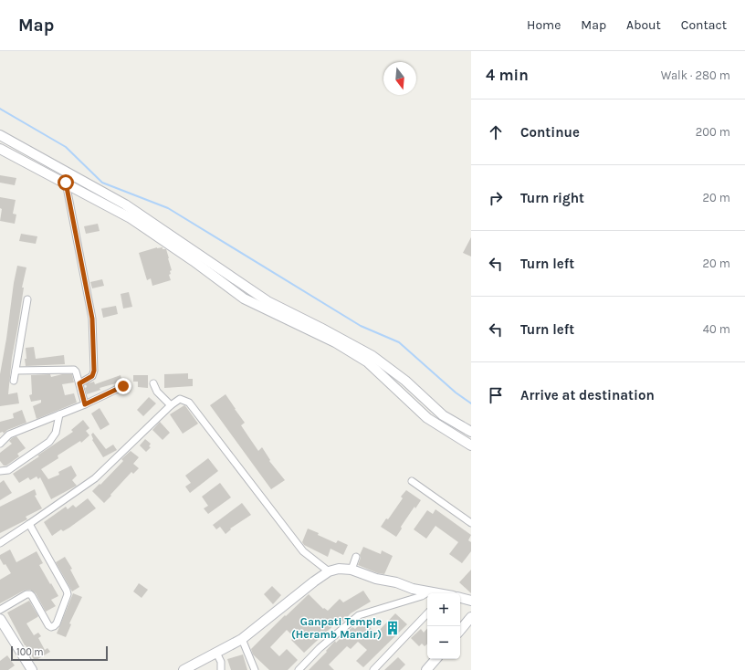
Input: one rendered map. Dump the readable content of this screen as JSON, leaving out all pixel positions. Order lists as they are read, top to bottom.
{
  "places": {
    "building": ["Ganpati Temple (Heramb Mandir)"]
  },
  "scale_bar": "100 m",
  "north": "bottom",
  "page": {
    "header": "Map",
    "nav": [
      "Home",
      "Map",
      "About",
      "Contact"
    ],
    "heading": ["4 min", "Walk · 280 m"],
    "list": [
      ["Continue", "200 m"],
      ["Turn right", "20 m"],
      ["Turn left", "20 m"],
      ["Turn left", "40 m"],
      "Arrive at destination"
    ],
    "map_buttons": ["+", "−"],
    "scale": "100 m"
  }
}
